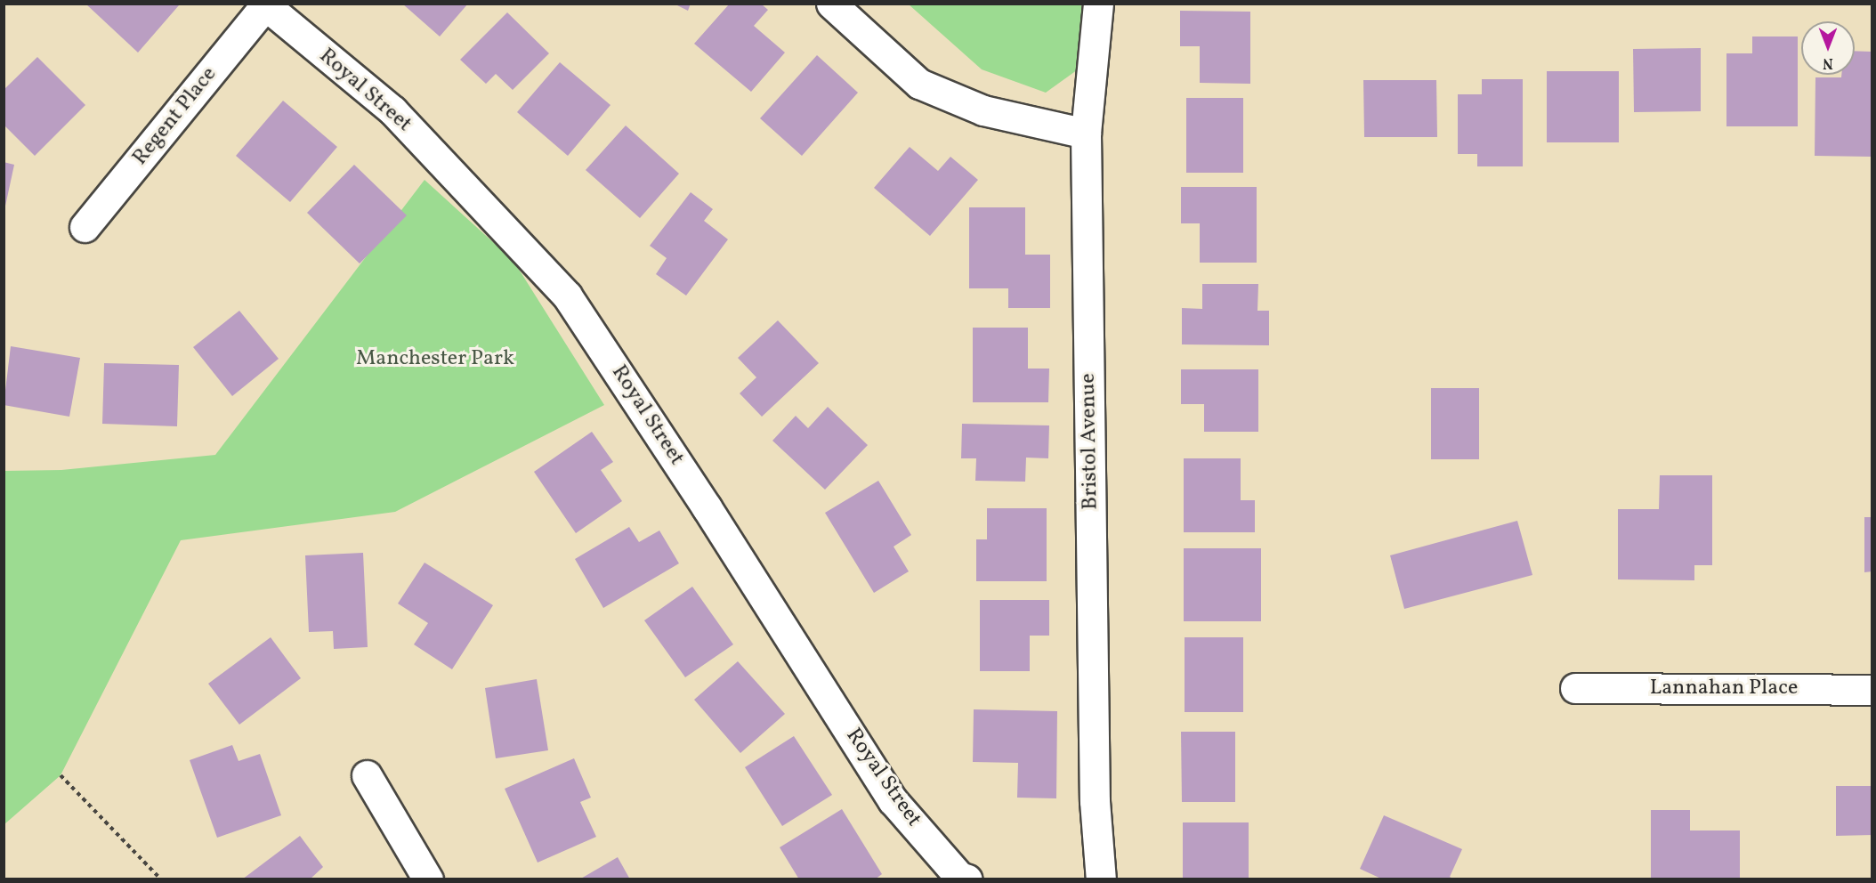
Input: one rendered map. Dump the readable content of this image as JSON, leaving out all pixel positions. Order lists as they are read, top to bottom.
{
  "streets": {
    "street": [
      "Royal Street",
      "Regent Place",
      "Bristol Avenue",
      "Lannahan Place"
    ]
  },
  "crossings": [
    ["Royal Street", "Regent Place"]
  ],
  "parks": ["Manchester Park"],
  "north": "bottom"
}
